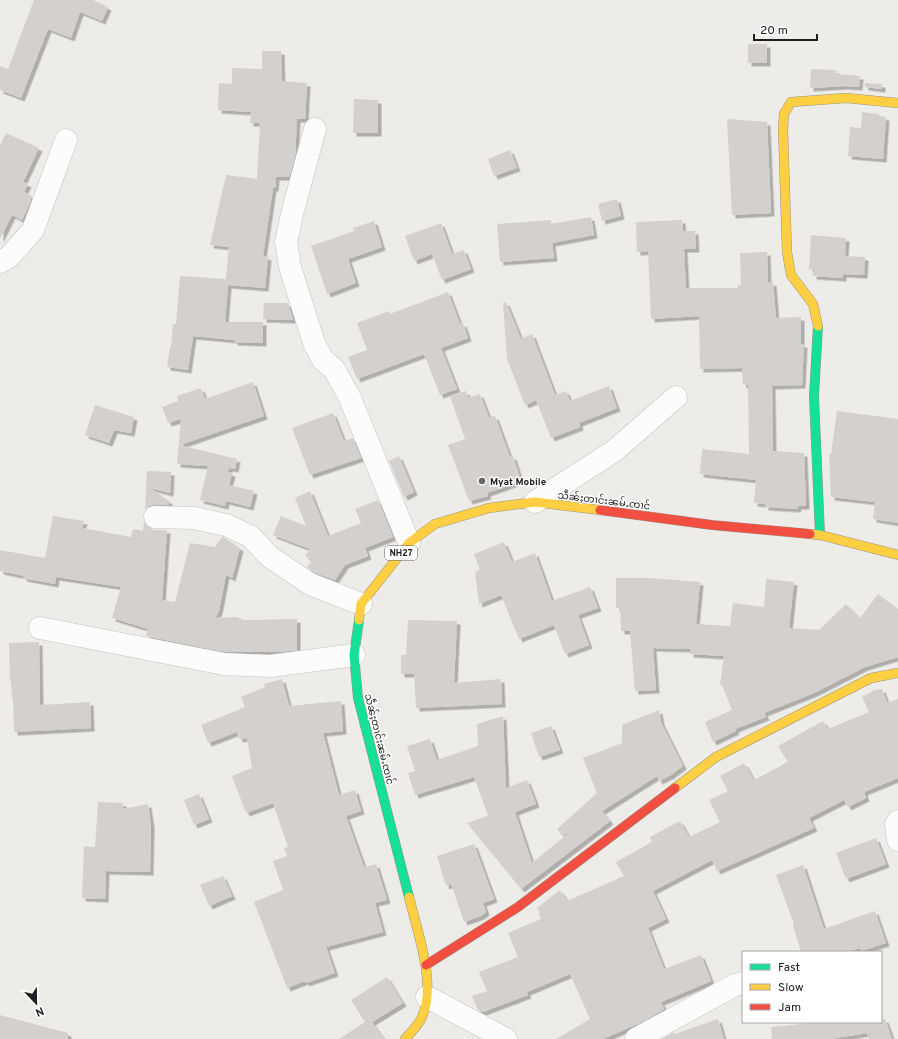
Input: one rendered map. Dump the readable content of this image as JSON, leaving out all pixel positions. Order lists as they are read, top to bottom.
{
  "streets": {
    "main road": ["သဵၼ်ႈတၢင်းၼမ်ႉၸၢင်", "NH27"]
  },
  "places": ["Myat Mobile"],
  "legend": ["Fast", "Slow", "Jam"],
  "scale_bar": "20 m",
  "north": "bottom"
}
